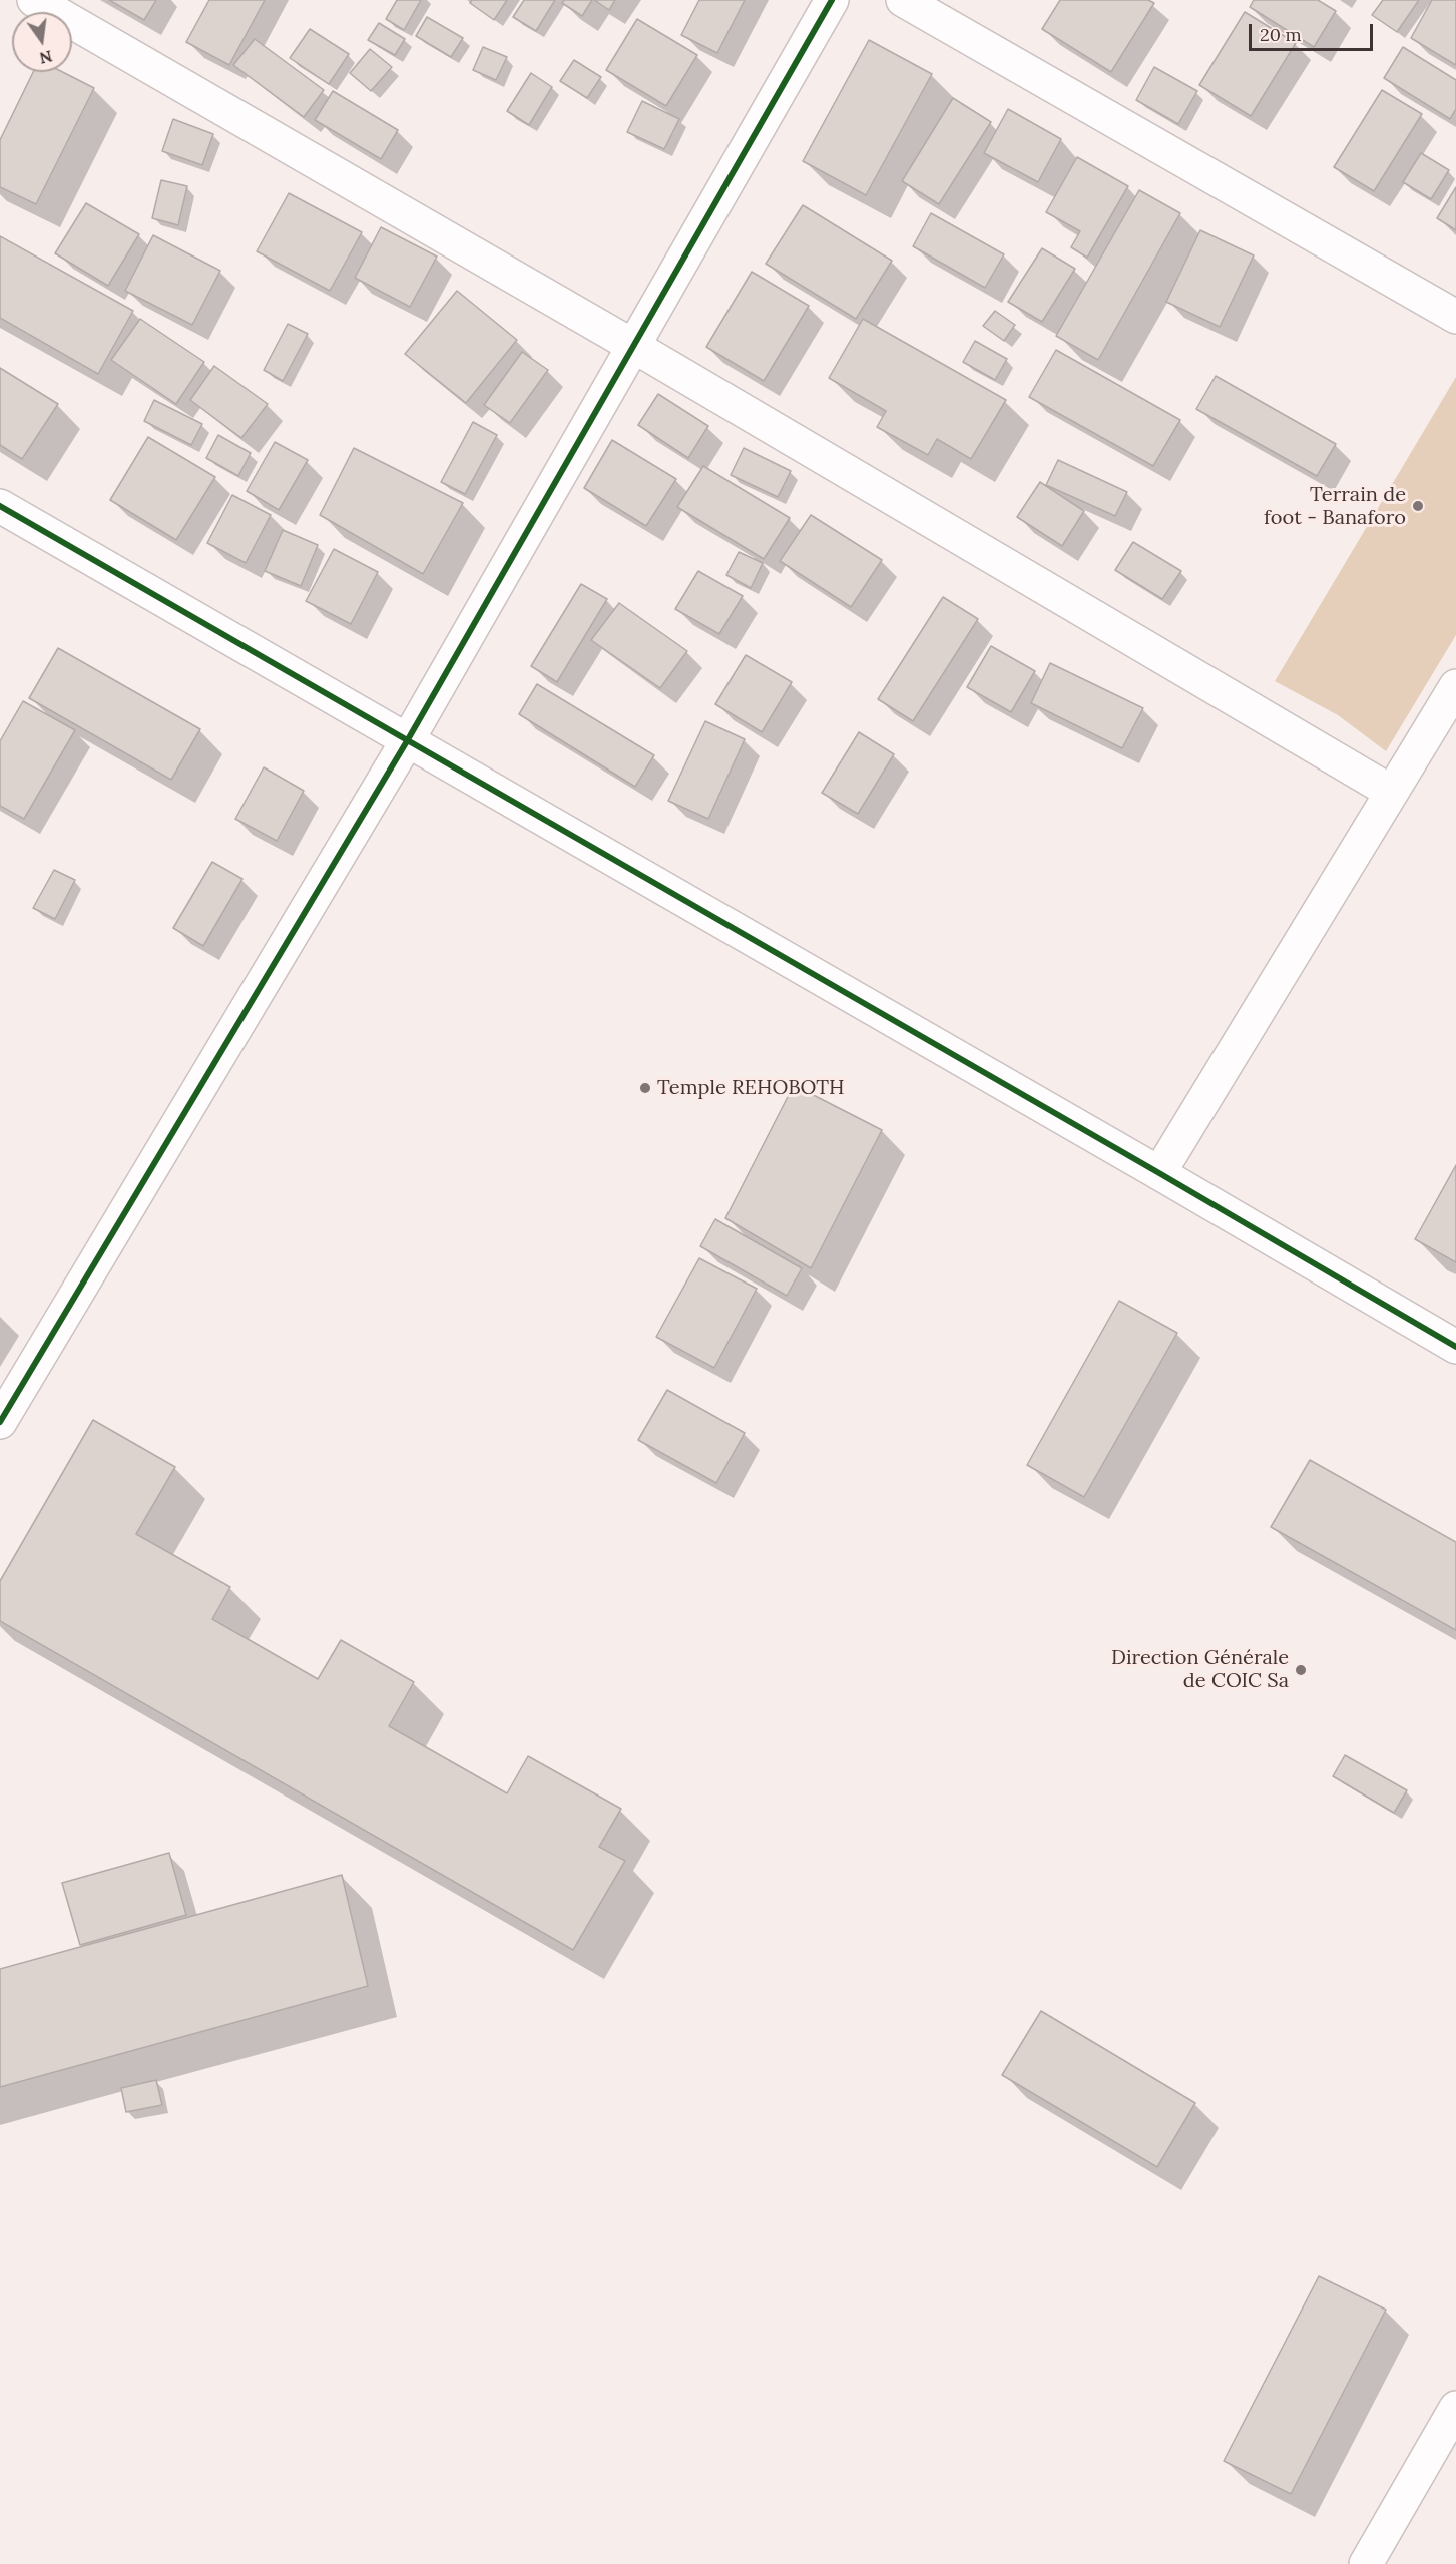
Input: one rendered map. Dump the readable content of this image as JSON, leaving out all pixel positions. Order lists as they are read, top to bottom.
{
  "places": ["Terrain de foot - Banaforo", "Temple REHOBOTH", "Direction Générale de COIC Sa"],
  "scale_bar": "20 m",
  "north": "bottom"
}
